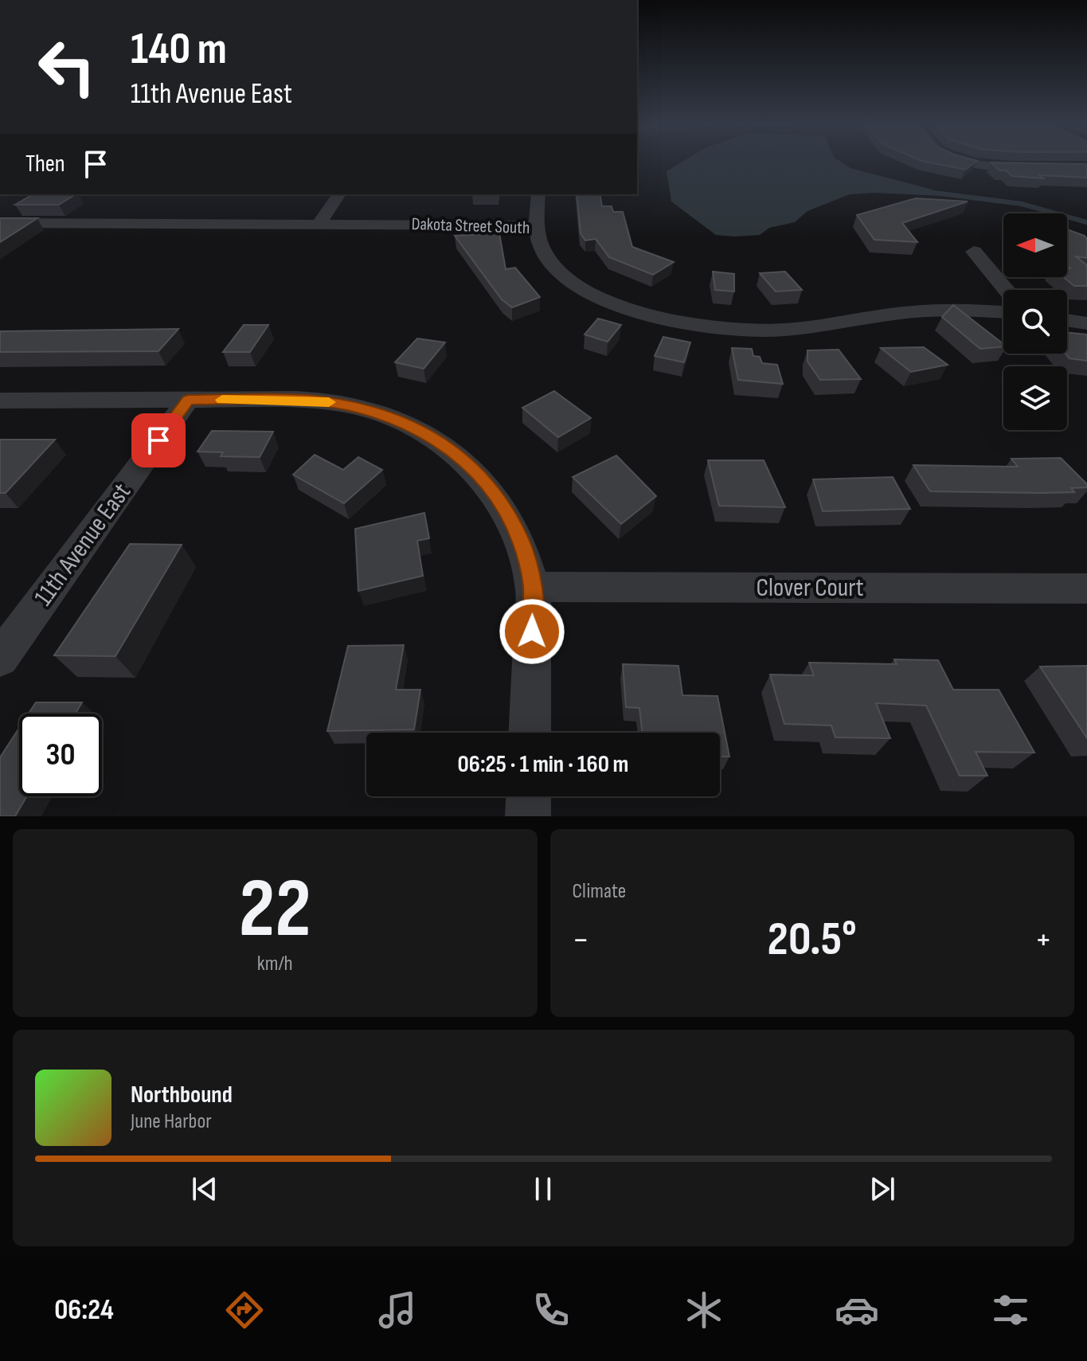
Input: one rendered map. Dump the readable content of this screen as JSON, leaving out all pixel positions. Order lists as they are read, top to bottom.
{
  "streets": {
    "street": ["Dakota Street South", "11th Avenue East", "Clover Court"]
  },
  "north": "left",
  "page": {
    "turn": ["140 m", "11th Avenue East"],
    "then": "Then",
    "limit": "30",
    "trip": "06:25 · 1 min · 160 m",
    "tile": [
      ["22", "km/h"],
      "Climate"
    ],
    "heat": ["−", "20.5°", "+"],
    "song": ["Northbound", "June Harbor"],
    "tabs": "06:24"
  }
}
